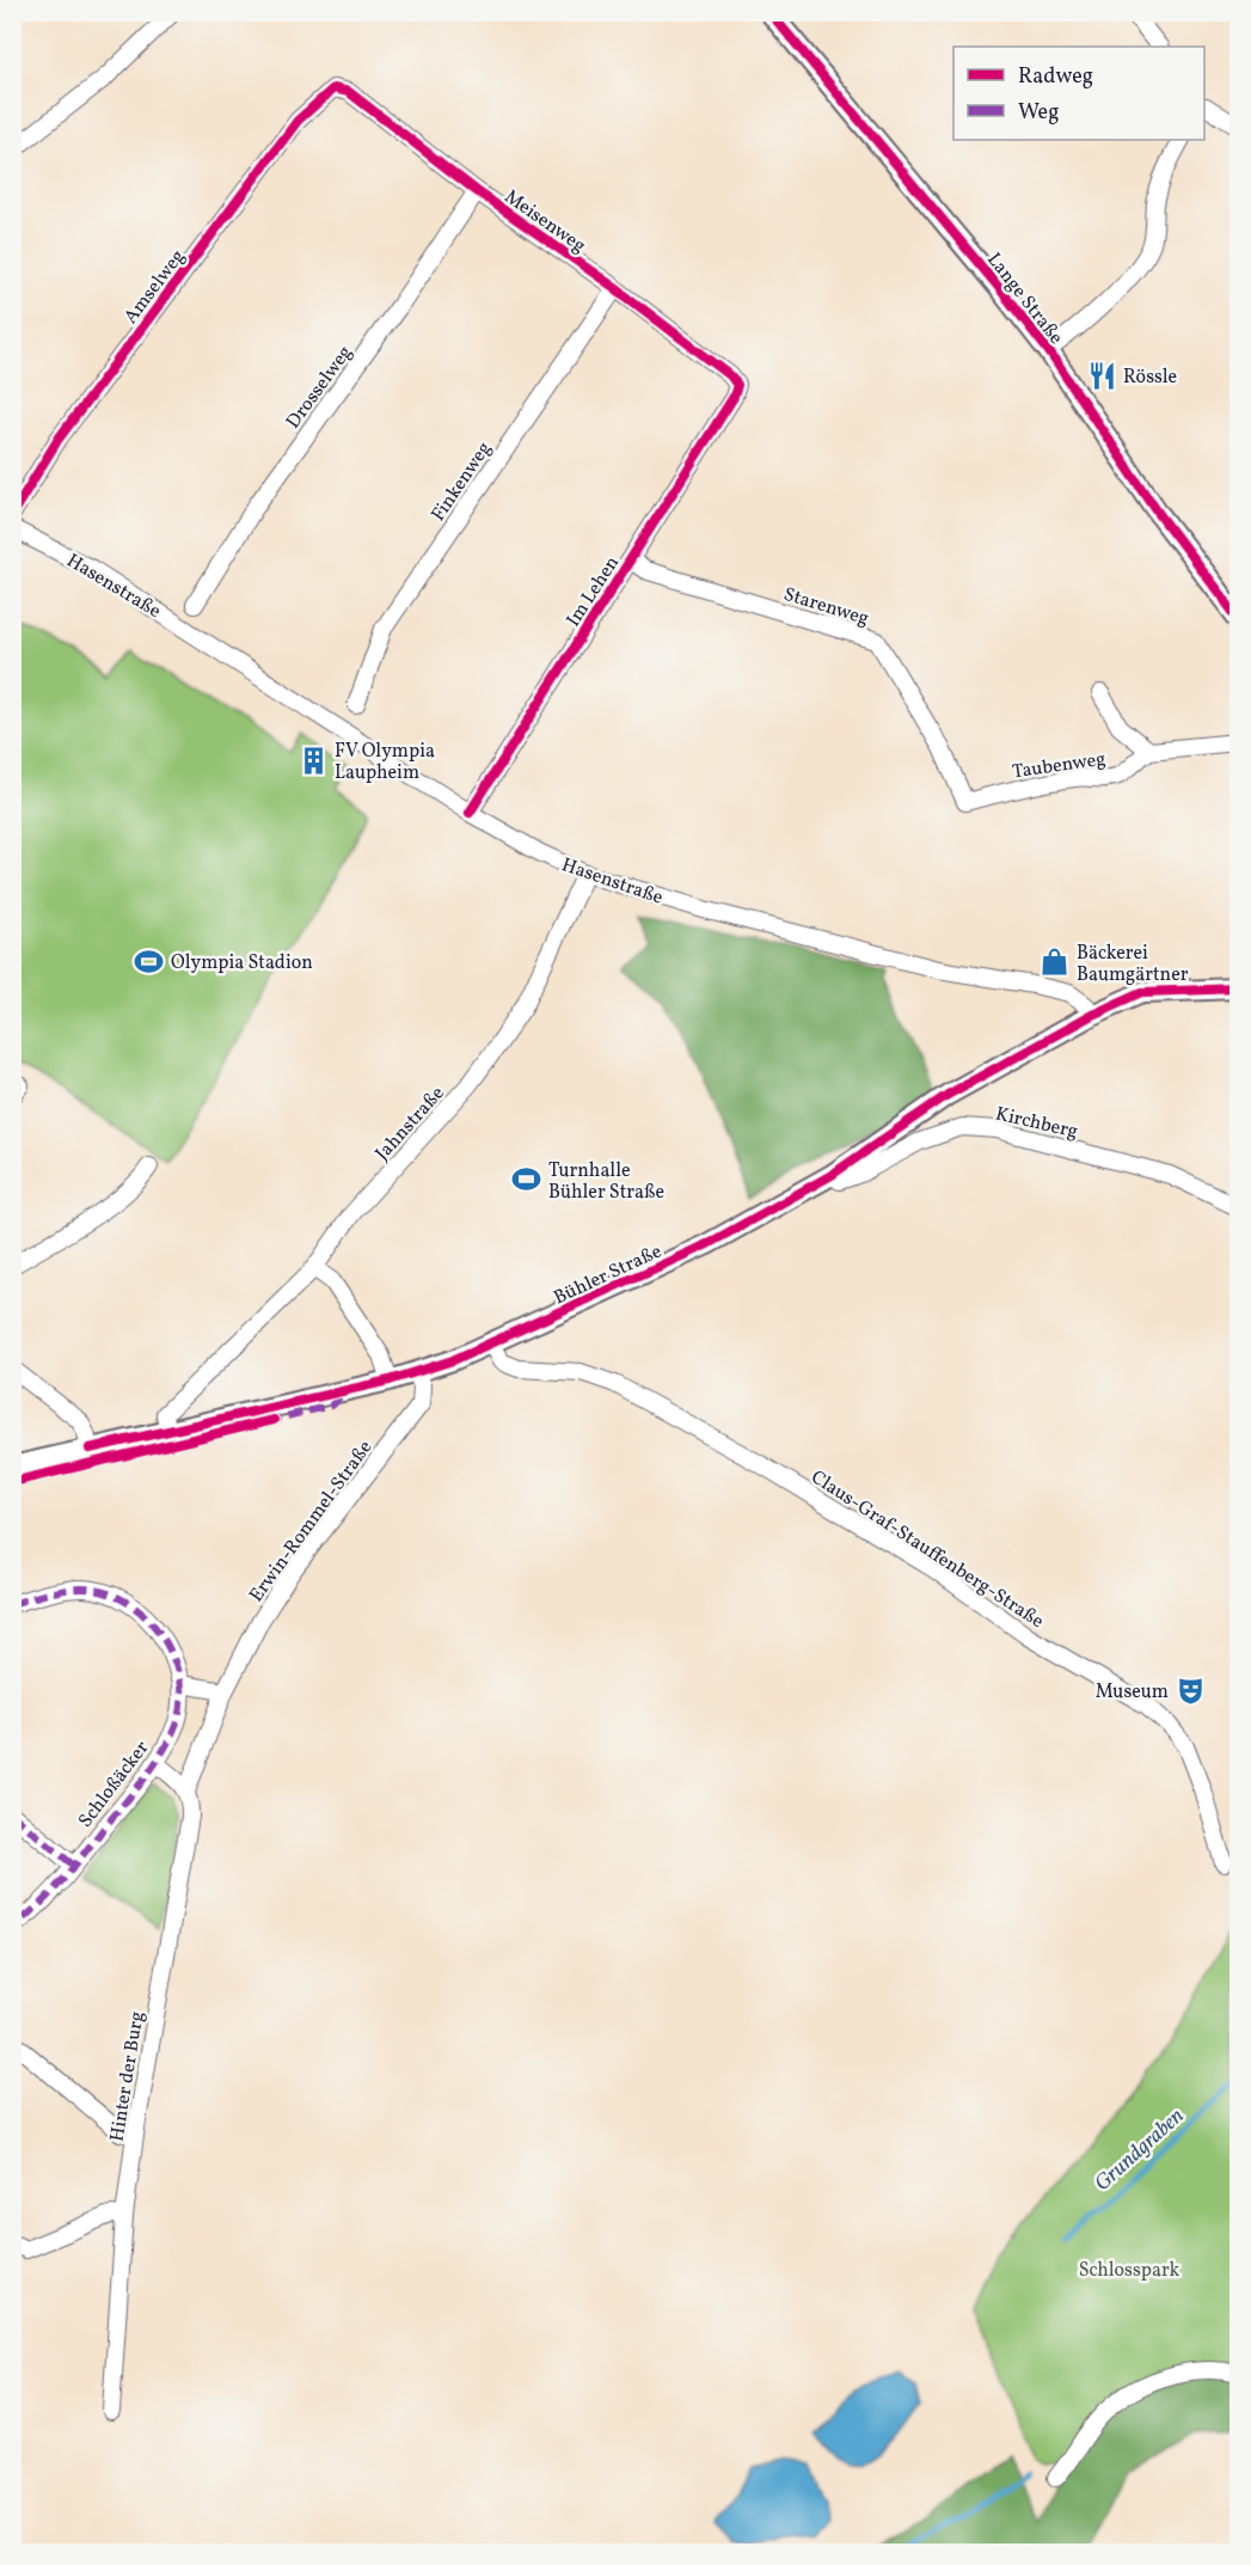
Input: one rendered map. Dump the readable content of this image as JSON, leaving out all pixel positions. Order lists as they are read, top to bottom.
{
  "streets": {
    "street": [
      "Meisenweg",
      "Amselweg",
      "Lange Straße",
      "Drosselweg",
      "Finkenweg",
      "Hasenstraße",
      "Im Lehen",
      "Starenweg",
      "Taubenweg",
      "Kirchberg",
      "Jahnstraße",
      "Bühler Straße",
      "Erwin-Rommel-Straße",
      "Claus-Graf-Stauffenberg-Straße",
      "Schloßäcker",
      "Hinter der Burg"
    ]
  },
  "crossings": [
    ["Meisenweg", "Amselweg"],
    ["Meisenweg", "Drosselweg"],
    ["Meisenweg", "Finkenweg"],
    ["Meisenweg", "Im Lehen"],
    ["Hasenstraße", "Im Lehen"],
    ["Hasenstraße", "Jahnstraße"],
    ["Hasenstraße", "Bühler Straße"],
    ["Im Lehen", "Starenweg"],
    ["Starenweg", "Taubenweg"],
    ["Kirchberg", "Bühler Straße"],
    ["Jahnstraße", "Bühler Straße"],
    ["Bühler Straße", "Erwin-Rommel-Straße"],
    ["Bühler Straße", "Claus-Graf-Stauffenberg-Straße"],
    ["Erwin-Rommel-Straße", "Hinter der Burg"]
  ],
  "water": ["Grundgraben"],
  "parks": ["Schlosspark"],
  "places": {
    "restaurant": ["Rössle"],
    "building": ["FV Olympia Laupheim"],
    "sports": ["Olympia Stadion", "Turnhalle Bühler Straße"],
    "shop": ["Bäckerei Baumgärtner"],
    "theatre": ["Museum"]
  },
  "legend": ["Radweg", "Weg"]
}
